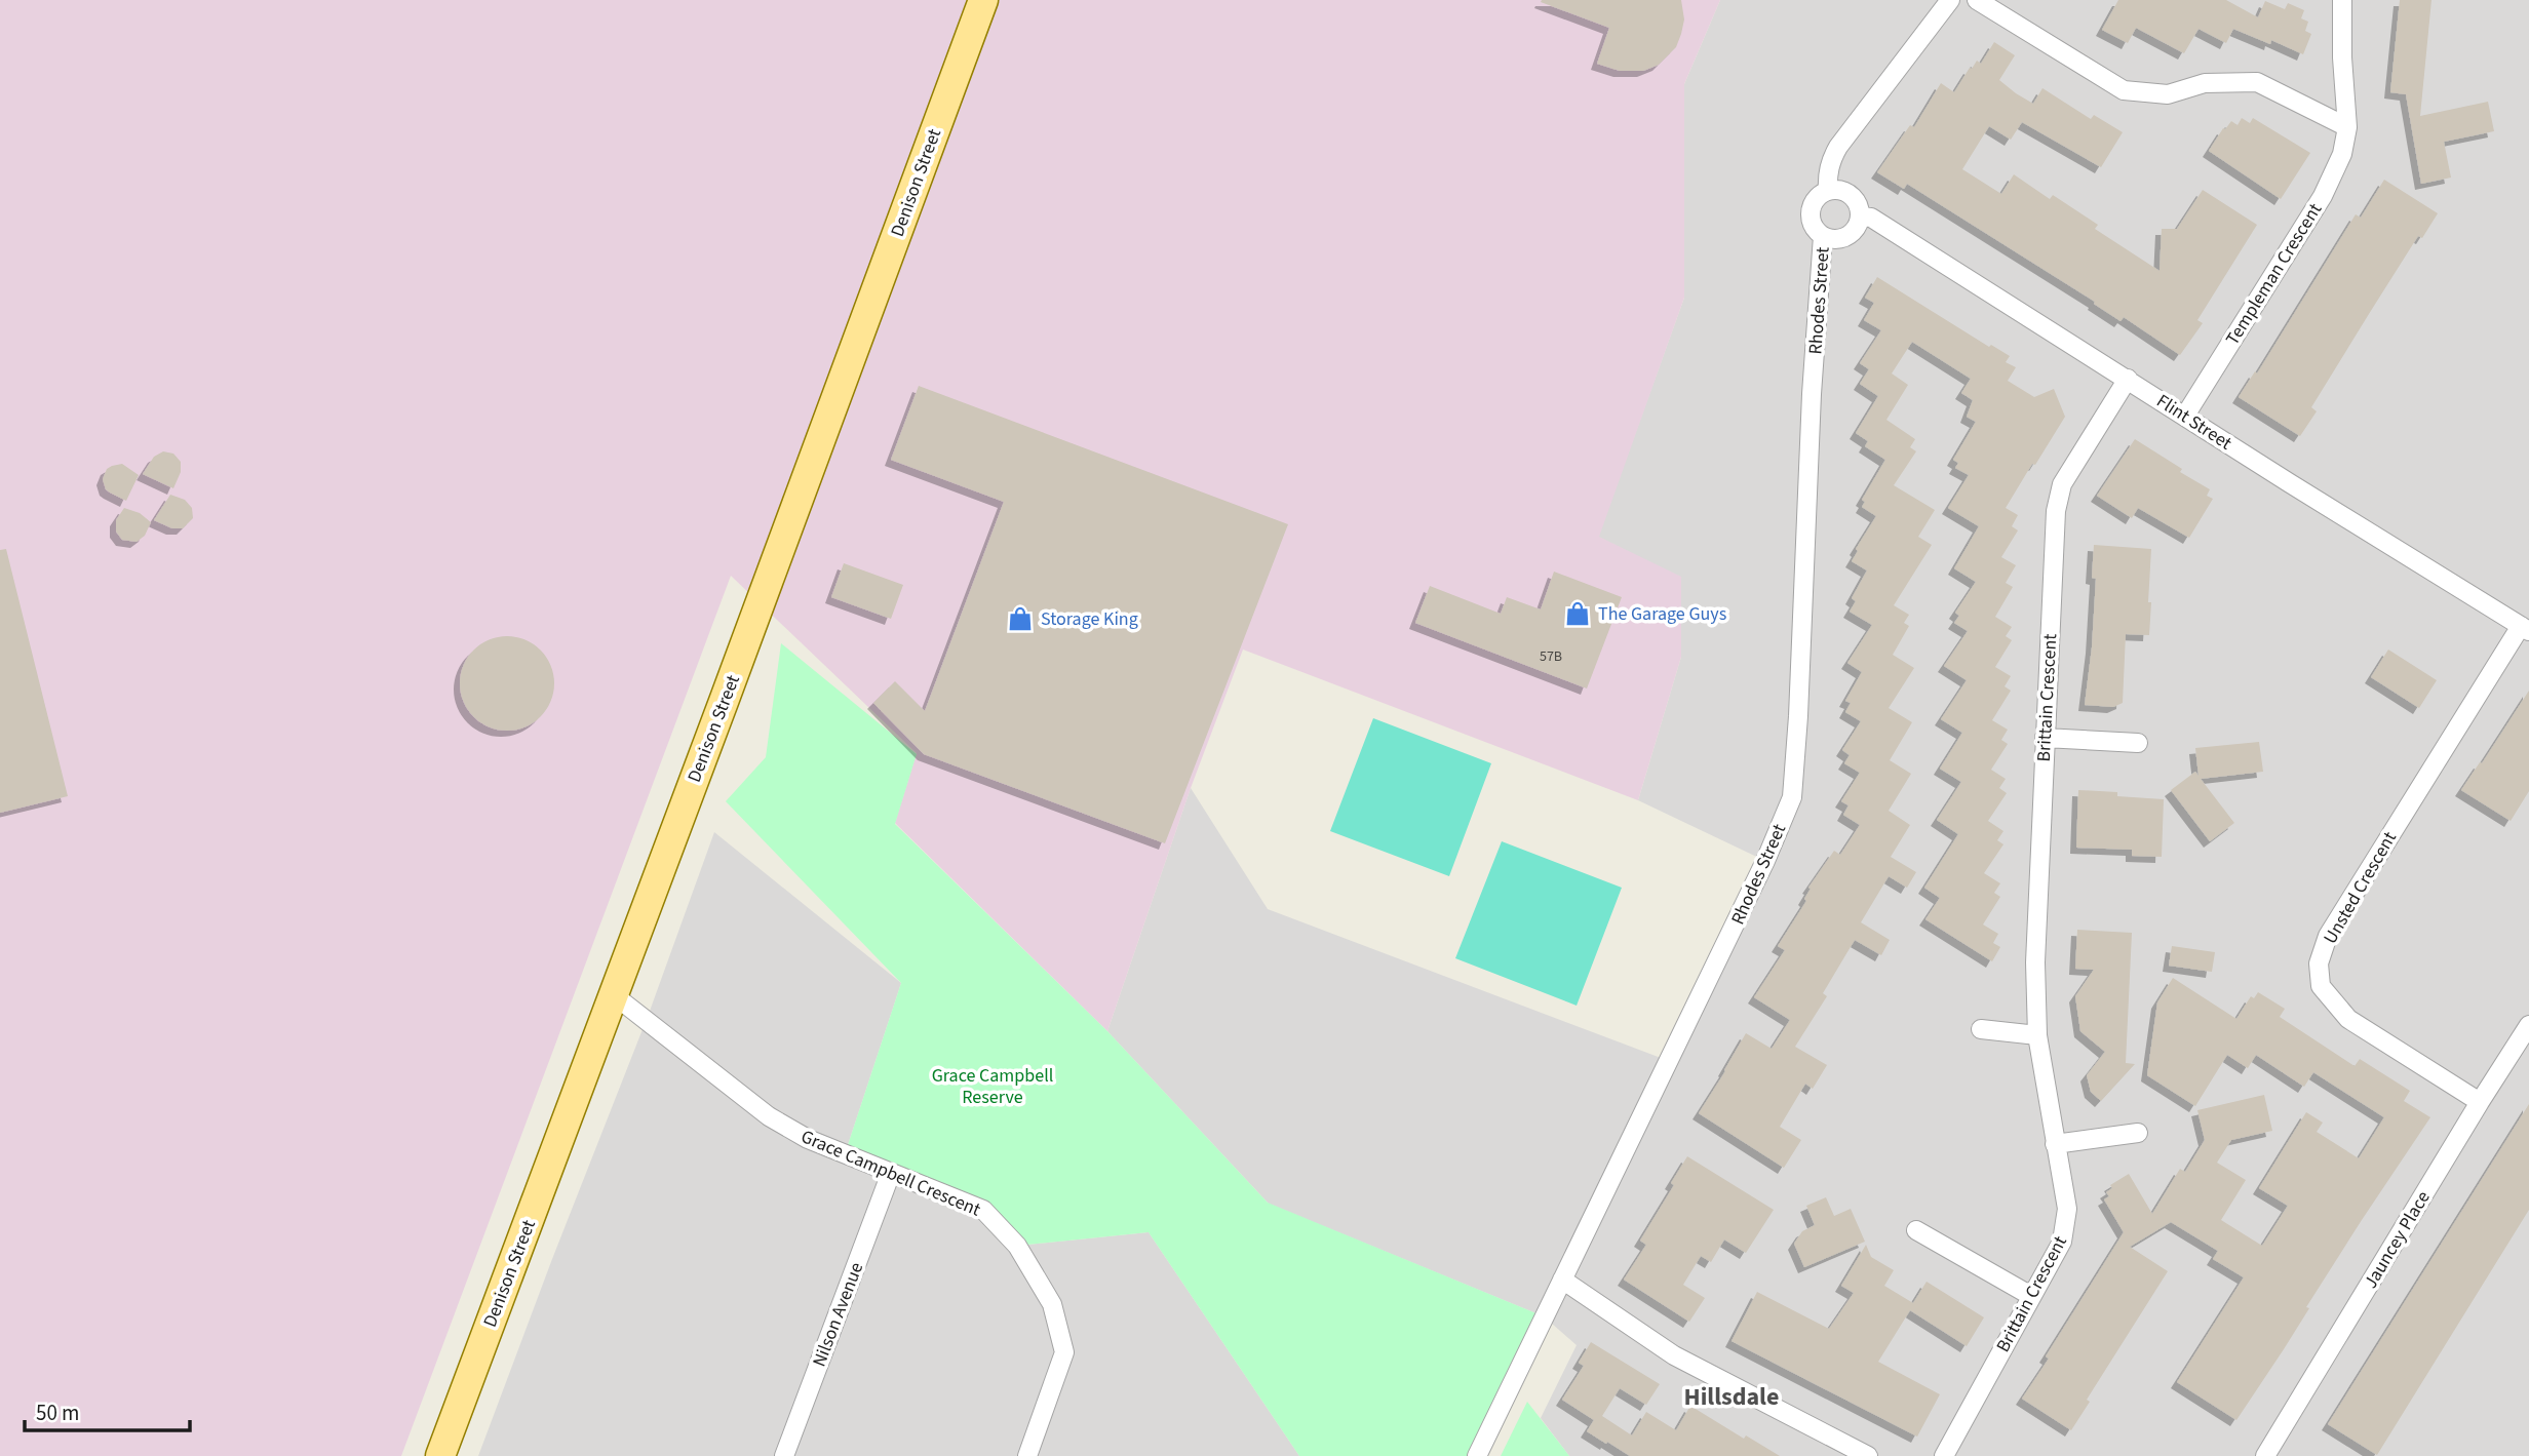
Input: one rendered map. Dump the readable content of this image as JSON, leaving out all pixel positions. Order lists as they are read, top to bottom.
{
  "streets": {
    "main road": ["Denison Street"],
    "street": [
      "Templeman Crescent",
      "Rhodes Street",
      "Flint Street",
      "Brittain Crescent",
      "Unsted Crescent",
      "Grace Campbell Crescent",
      "Jauncey Place",
      "Nilson Avenue"
    ]
  },
  "crossings": [
    ["Denison Street", "Grace Campbell Crescent"],
    ["Templeman Crescent", "Flint Street"],
    ["Rhodes Street", "Flint Street"],
    ["Flint Street", "Brittain Crescent"],
    ["Flint Street", "Unsted Crescent"],
    ["Unsted Crescent", "Jauncey Place"],
    ["Grace Campbell Crescent", "Nilson Avenue"]
  ],
  "districts": ["Hillsdale"],
  "parks": ["Grace Campbell Reserve"],
  "places": {
    "shop": ["The Garage Guys", "Storage King"]
  },
  "house_numbers": ["57B"],
  "scale_bar": "50 m"
}
